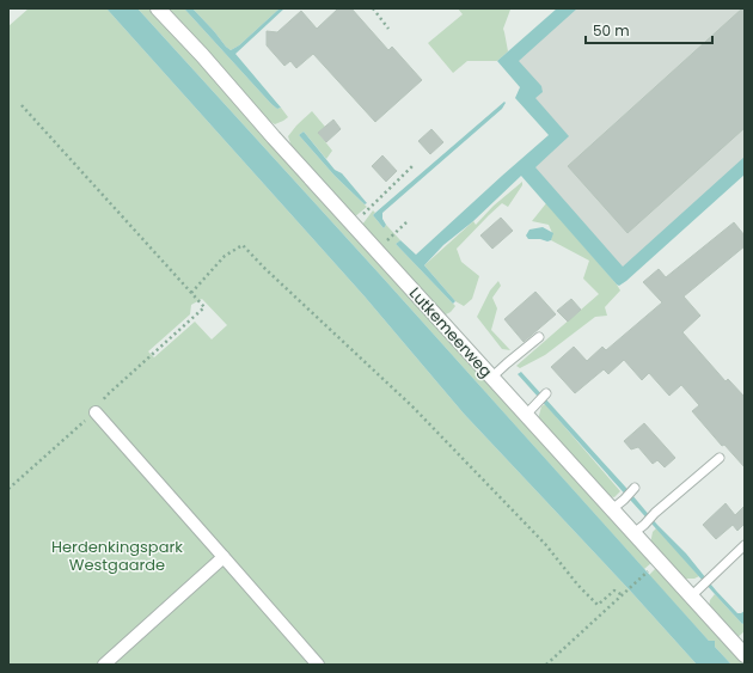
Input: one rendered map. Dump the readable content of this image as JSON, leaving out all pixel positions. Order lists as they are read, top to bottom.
{
  "streets": {
    "street": ["Lutkemeerweg"]
  },
  "parks": ["Herdenkingspark Westgaarde"],
  "scale_bar": "50 m"
}
